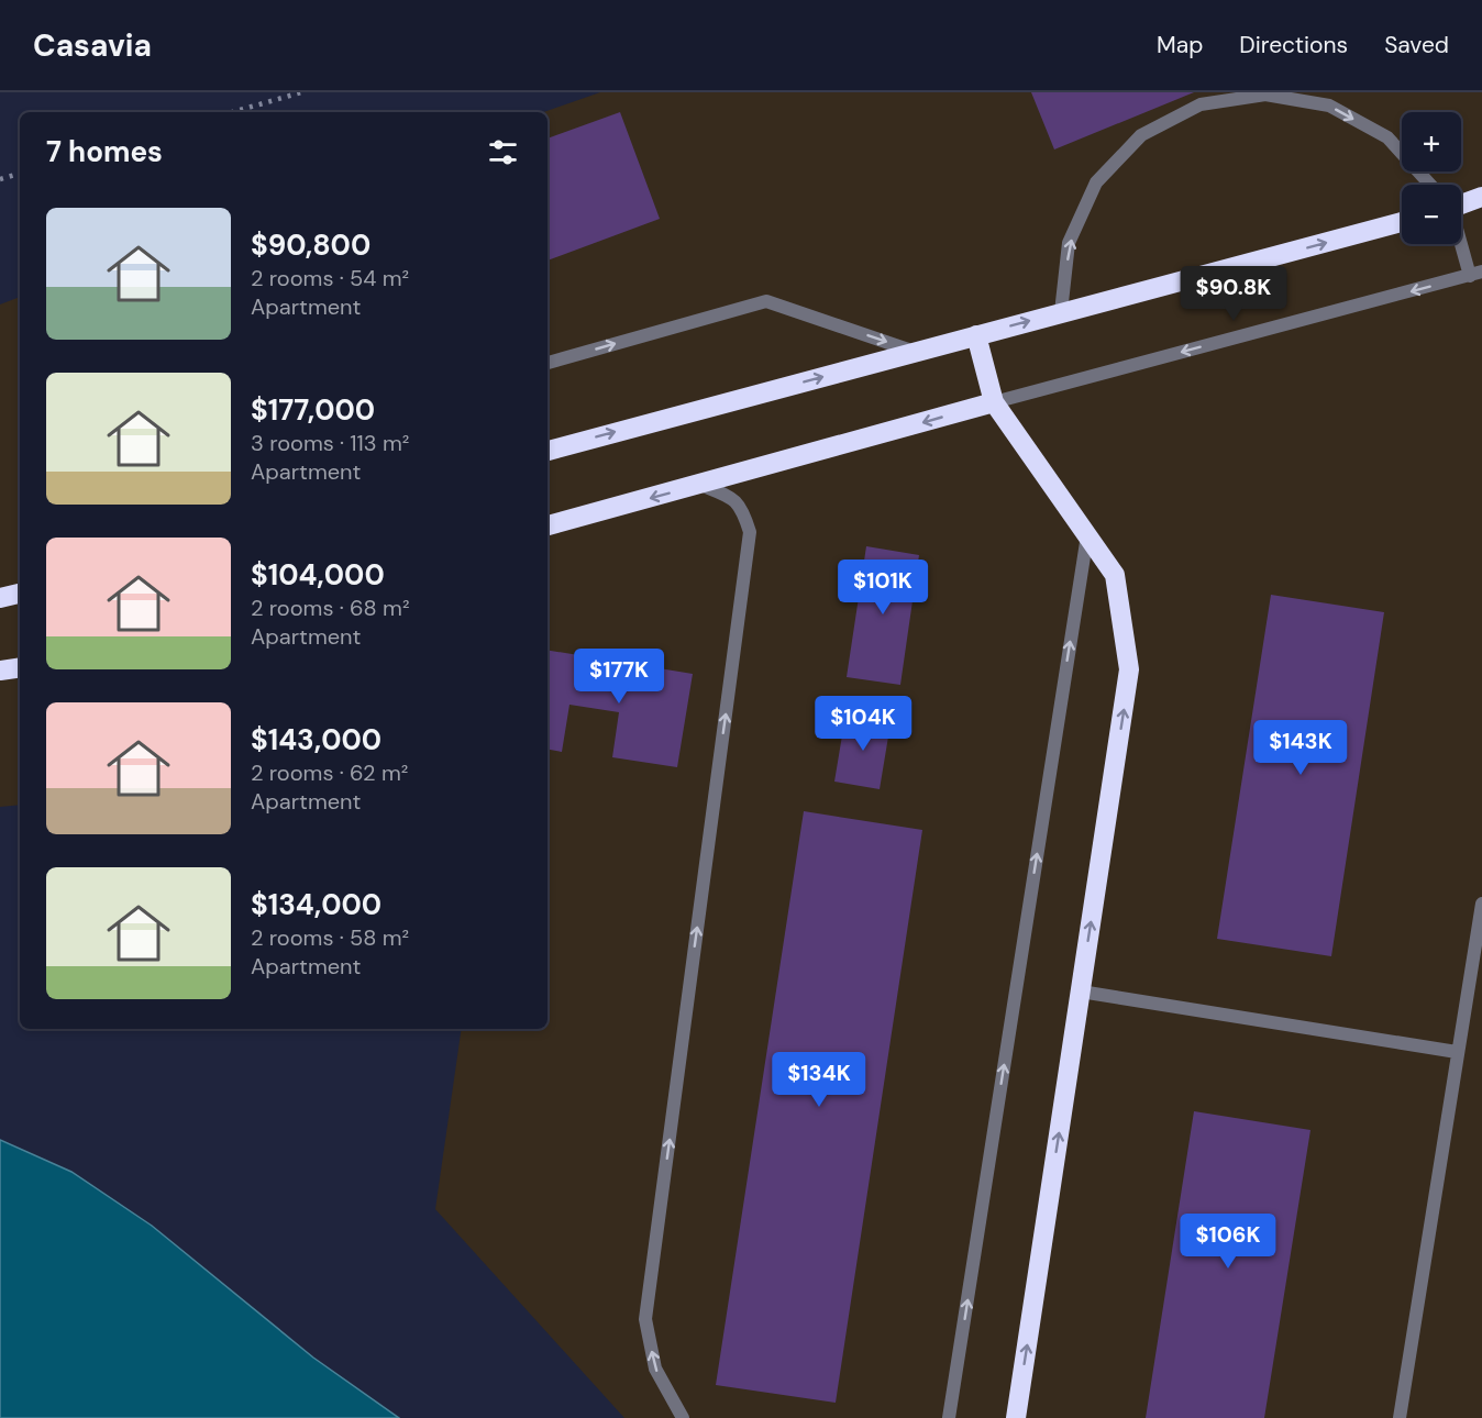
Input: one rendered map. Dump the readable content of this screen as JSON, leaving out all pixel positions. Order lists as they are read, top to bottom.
{
  "page": {
    "header": "Casavia",
    "nav": ["Map", "Directions", "Saved"],
    "map_buttons": ["+", "−"],
    "heading": "7 homes",
    "list": [
      {
        "name": "$90,800",
        "note": "2 rooms · 54 m² · Apartment"
      },
      {
        "name": "$177,000",
        "note": "3 rooms · 113 m² · Apartment"
      },
      {
        "name": "$104,000",
        "note": "2 rooms · 68 m² · Apartment"
      },
      {
        "name": "$143,000",
        "note": "2 rooms · 62 m² · Apartment"
      },
      {
        "name": "$134,000",
        "note": "2 rooms · 58 m² · Apartment"
      }
    ],
    "price": [
      "$90.8K",
      "$101K",
      "$177K",
      "$104K",
      "$143K",
      "$134K",
      "$106K"
    ]
  }
}
